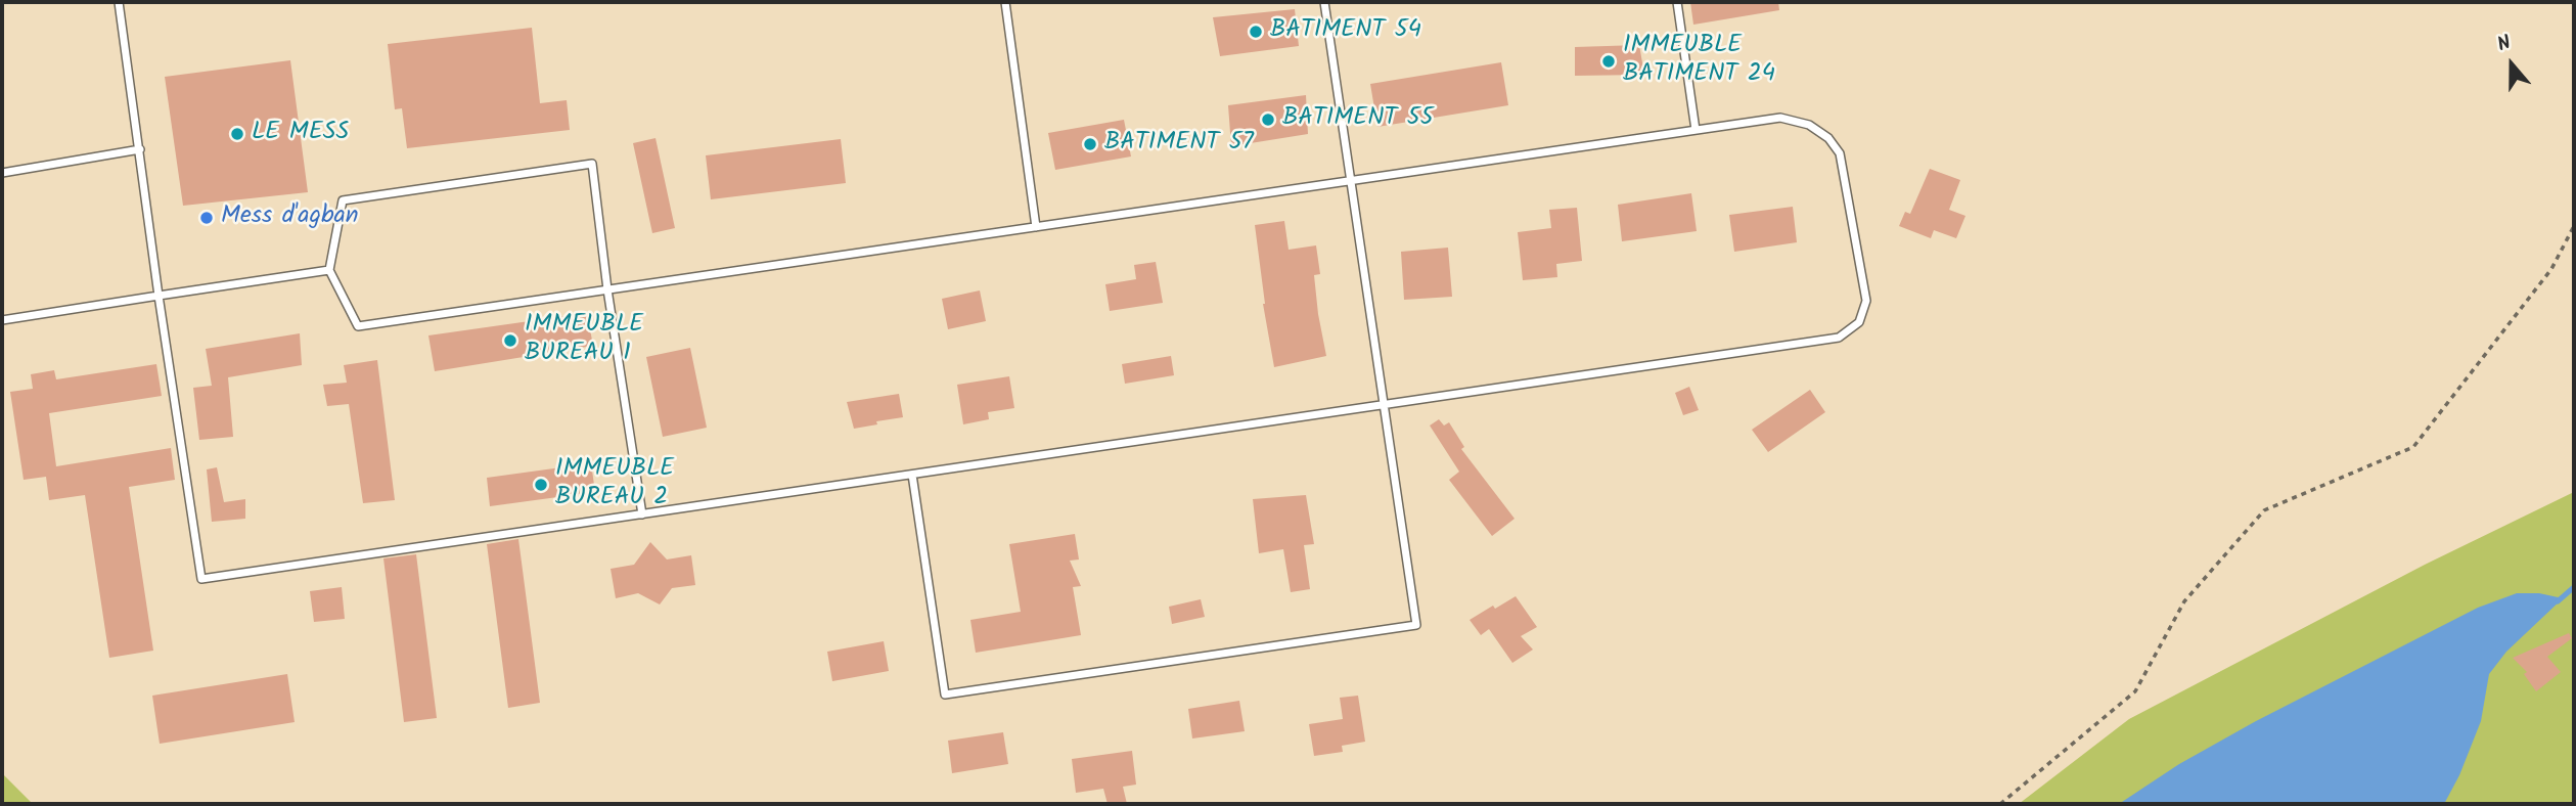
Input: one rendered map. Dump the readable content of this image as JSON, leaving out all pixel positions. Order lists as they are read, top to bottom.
{
  "places": [
    "BATIMENT 54",
    "IMMEUBLE BATIMENT 24",
    "BATIMENT 55",
    "LE MESS",
    "BATIMENT 57",
    "Mess d'agban",
    "IMMEUBLE BUREAU 1",
    "IMMEUBLE BUREAU 2"
  ],
  "north": "top"
}
